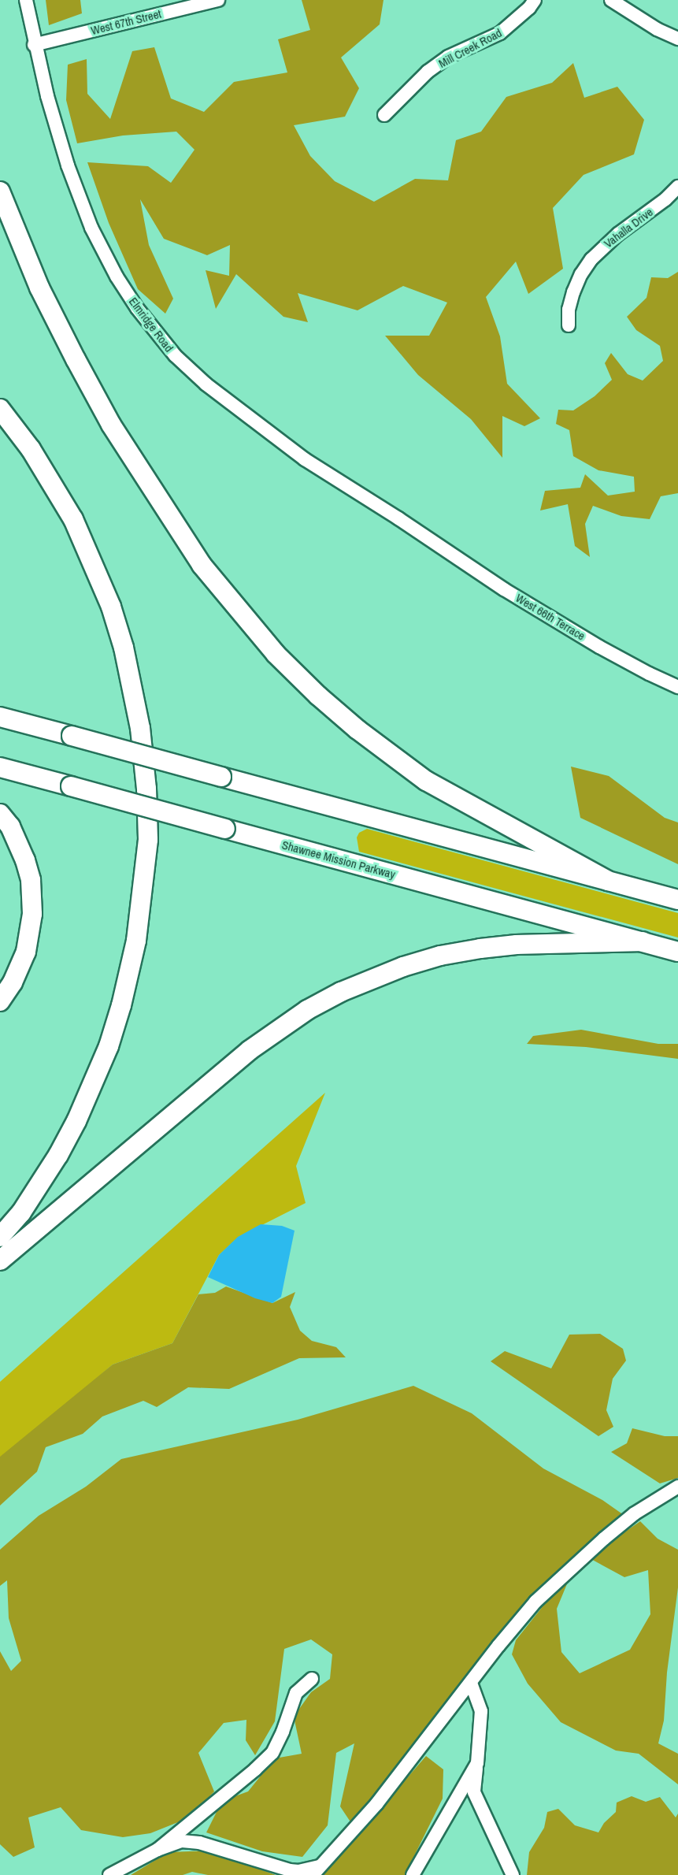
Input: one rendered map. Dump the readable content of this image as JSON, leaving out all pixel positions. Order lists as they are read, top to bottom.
{
  "streets": {
    "highway": ["Shawnee Mission Parkway"],
    "street": [
      "West 67th Street",
      "Mill Creek Road",
      "Vahalla Drive",
      "Elmridge Road",
      "West 66th Terrace"
    ]
  },
  "crossings": [
    ["West 67th Street", "Elmridge Road"],
    ["Elmridge Road", "West 66th Terrace"]
  ]
}
